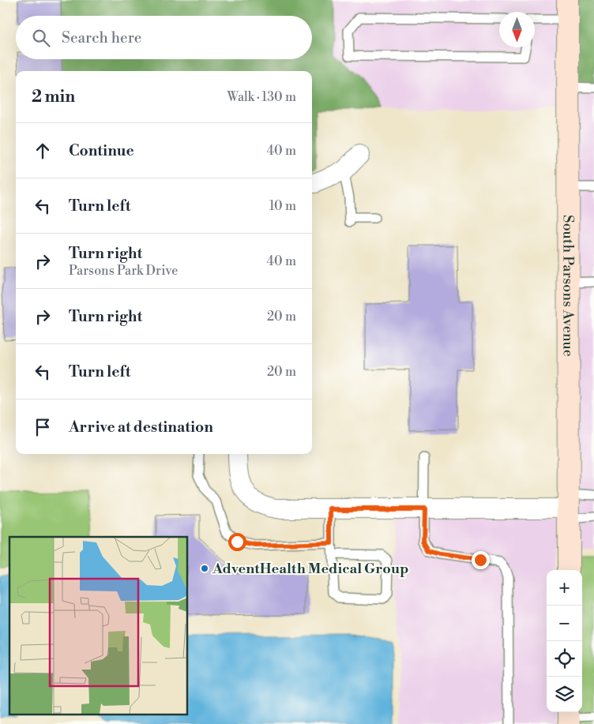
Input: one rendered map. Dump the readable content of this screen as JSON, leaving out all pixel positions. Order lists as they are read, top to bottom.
{
  "streets": {
    "street": ["South Parsons Avenue"]
  },
  "places": ["AdventHealth Medical Group"],
  "north": "bottom",
  "page": {
    "search": "Search here",
    "heading": ["2 min", "Walk · 130 m"],
    "list": [
      ["Continue", "40 m"],
      ["Turn left", "10 m"],
      ["Turn right", "Parsons Park Drive", "40 m"],
      ["Turn right", "20 m"],
      ["Turn left", "20 m"],
      "Arrive at destination"
    ],
    "map_buttons": ["+", "−"]
  }
}
